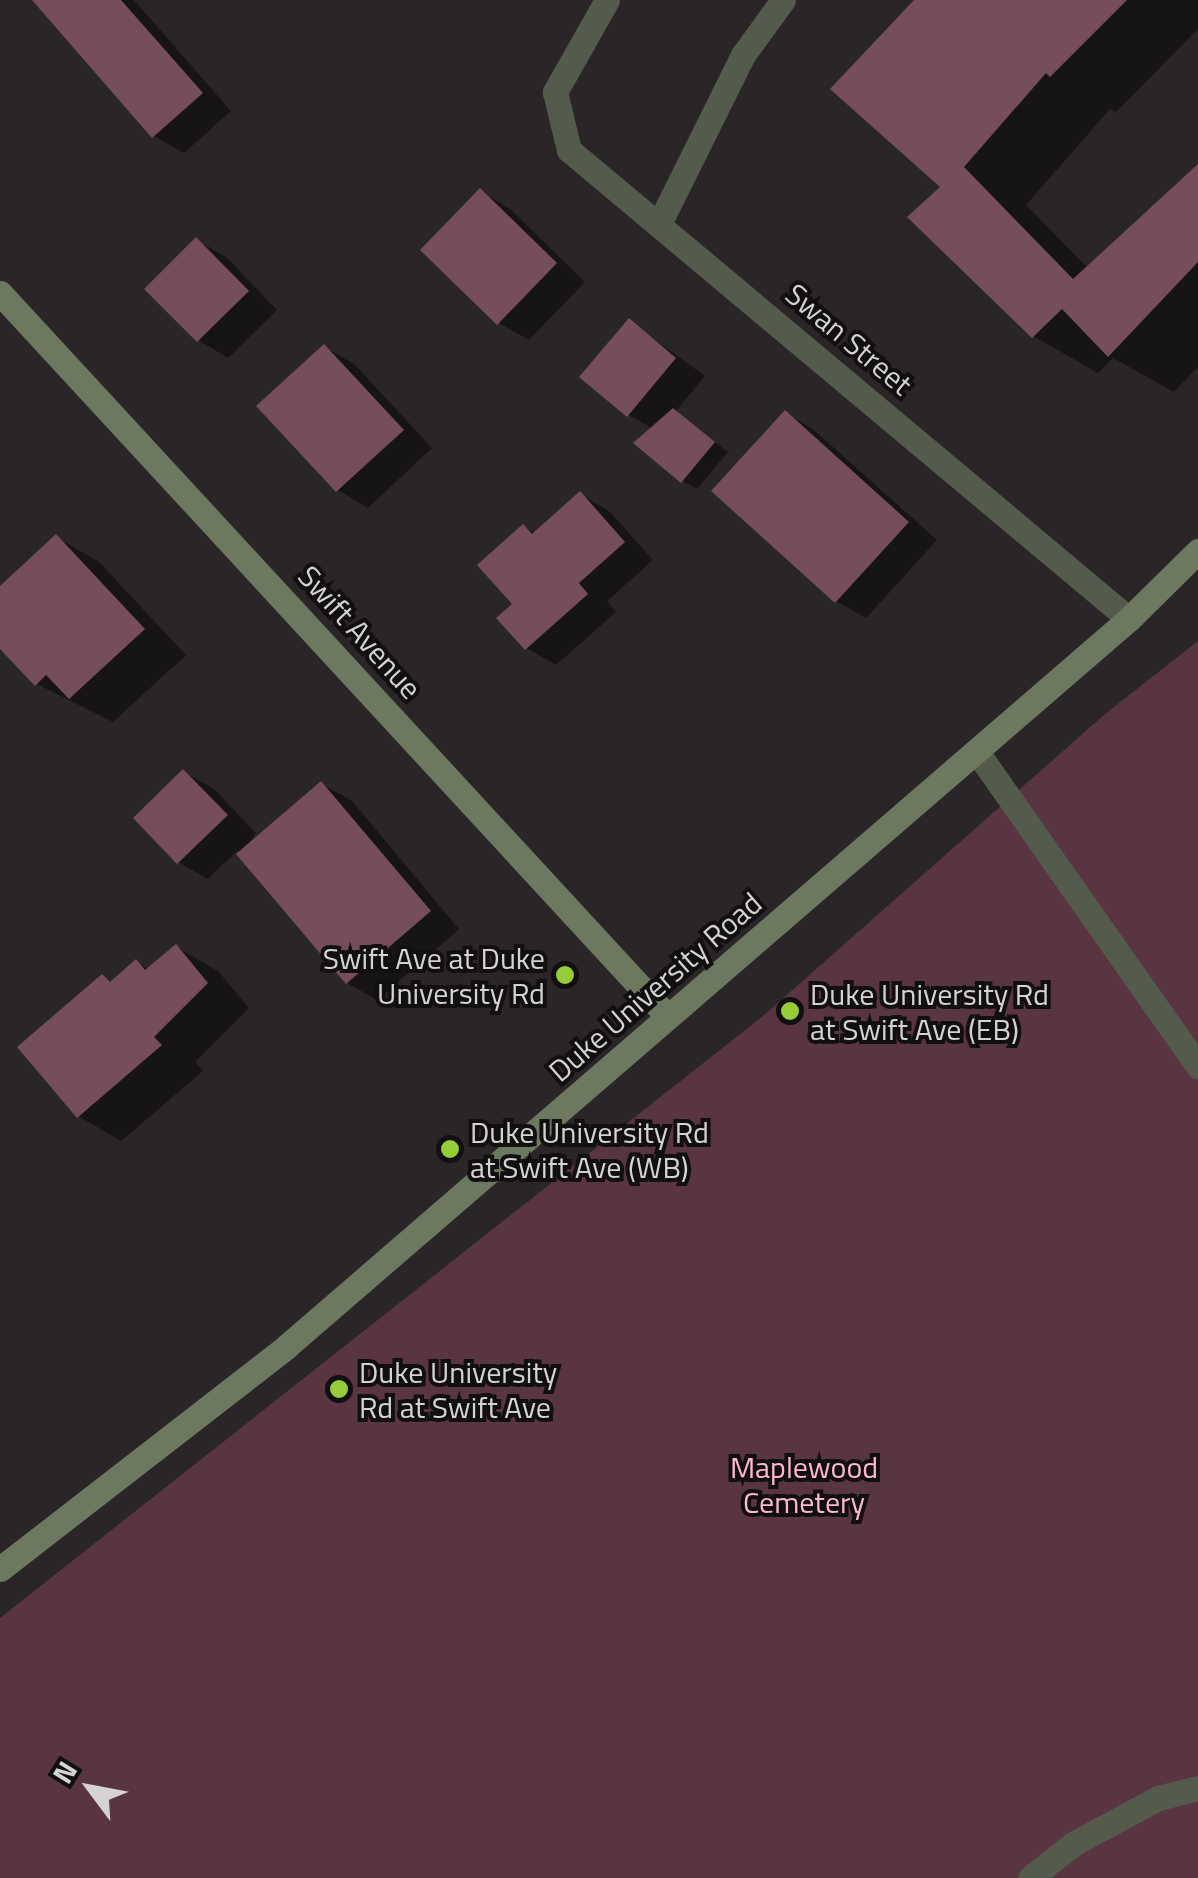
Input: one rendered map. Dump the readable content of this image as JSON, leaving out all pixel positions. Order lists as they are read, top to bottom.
{
  "streets": {
    "main road": ["Swift Avenue", "Duke University Road"],
    "street": ["Swan Street"]
  },
  "crossings": [
    ["Swan Street", "Duke University Road"],
    ["Swift Avenue", "Duke University Road"]
  ],
  "parks": ["Maplewood Cemetery"],
  "places": [
    "Swift Ave at Duke University Rd",
    "Duke University Rd at Swift Ave (EB)",
    "Duke University Rd at Swift Ave (WB)",
    "Duke University Rd at Swift Ave"
  ],
  "north": "top left"
}
